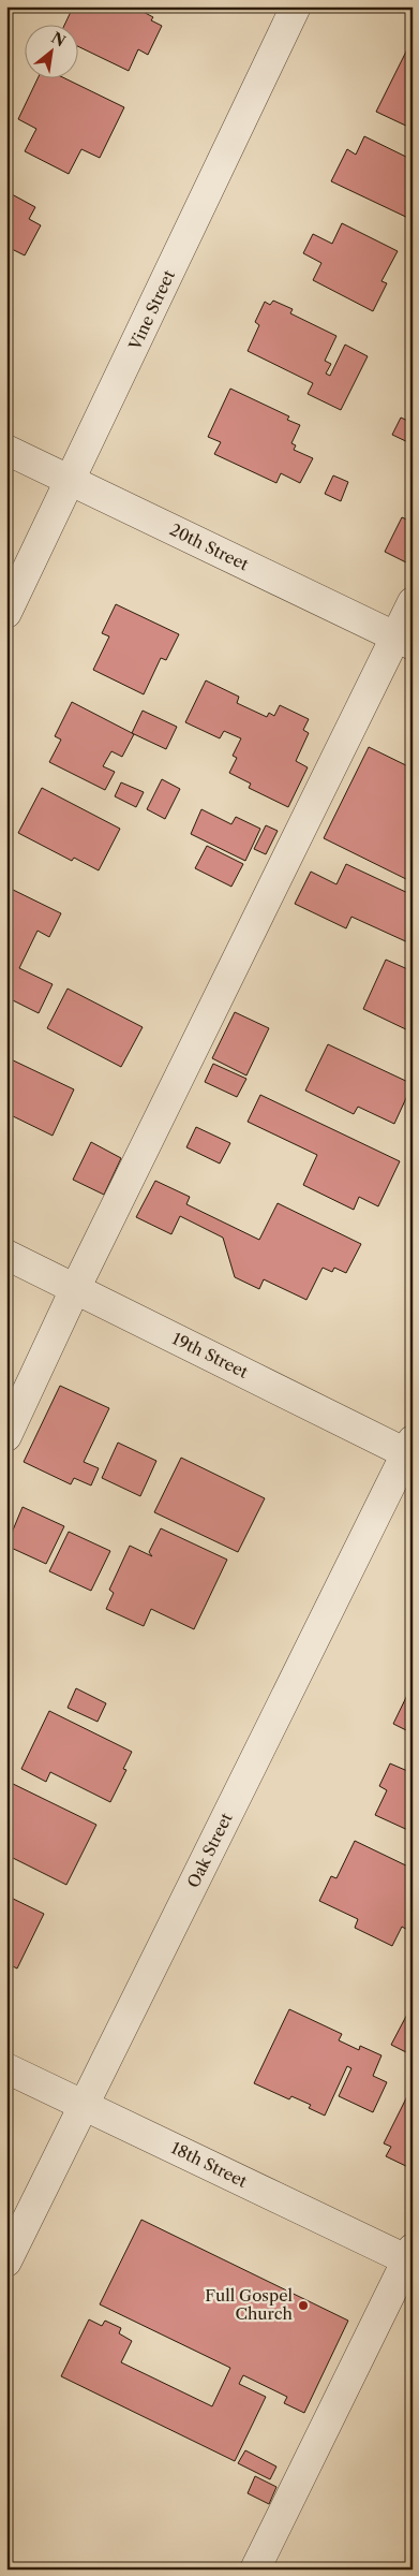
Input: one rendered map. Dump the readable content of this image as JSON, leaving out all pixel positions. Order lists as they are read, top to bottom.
{
  "streets": {
    "street": [
      "Vine Street",
      "20th Street",
      "19th Street",
      "Oak Street",
      "18th Street"
    ]
  },
  "crossings": [
    ["Vine Street", "20th Street"],
    ["19th Street", "Oak Street"],
    ["Oak Street", "18th Street"]
  ],
  "places": ["Full Gospel Church"],
  "north": "top right"
}
